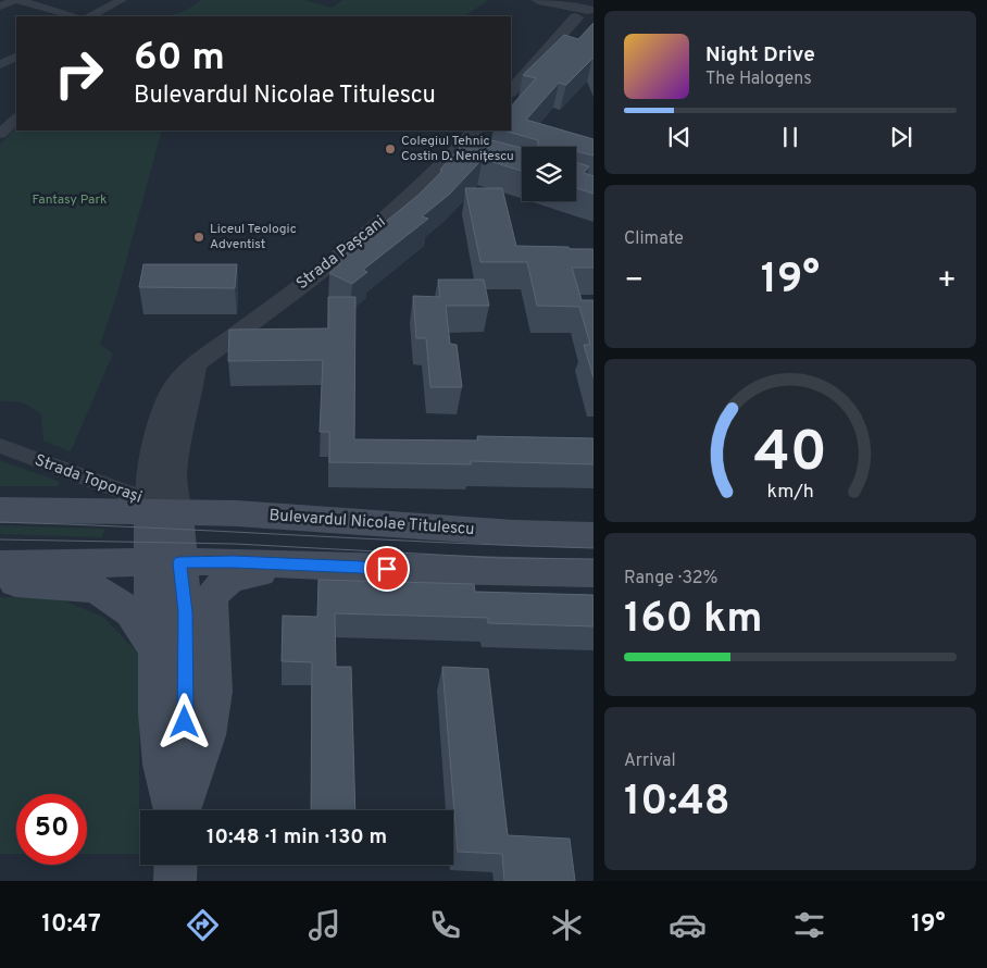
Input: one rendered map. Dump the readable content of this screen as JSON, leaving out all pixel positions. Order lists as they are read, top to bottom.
{
  "streets": {
    "main road": ["Bulevardul Nicolae Titulescu"],
    "street": ["Strada Pașcani", "Strada Toporași"]
  },
  "crossings": [
    ["Strada Pașcani", "Strada Toporași"],
    ["Strada Pașcani", "Bulevardul Nicolae Titulescu"],
    ["Strada Toporași", "Bulevardul Nicolae Titulescu"]
  ],
  "parks": ["Fantasy Park"],
  "places": ["Colegiul Tehnic Costin D. Nenițescu", "Liceul Teologic Adventist"],
  "page": {
    "turn": ["60 m", "Bulevardul Nicolae Titulescu"],
    "song": ["Night Drive", "The Halogens"],
    "tile": [
      "Climate",
      ["Range · 32%", "160 km"],
      ["Arrival", "10:48"]
    ],
    "heat": ["−", "19°", "+"],
    "limit": "50",
    "trip": "10:48 · 1 min · 130 m",
    "tabs": ["10:47", "19°"],
    "gauge": ["40", "km/h"]
  }
}
